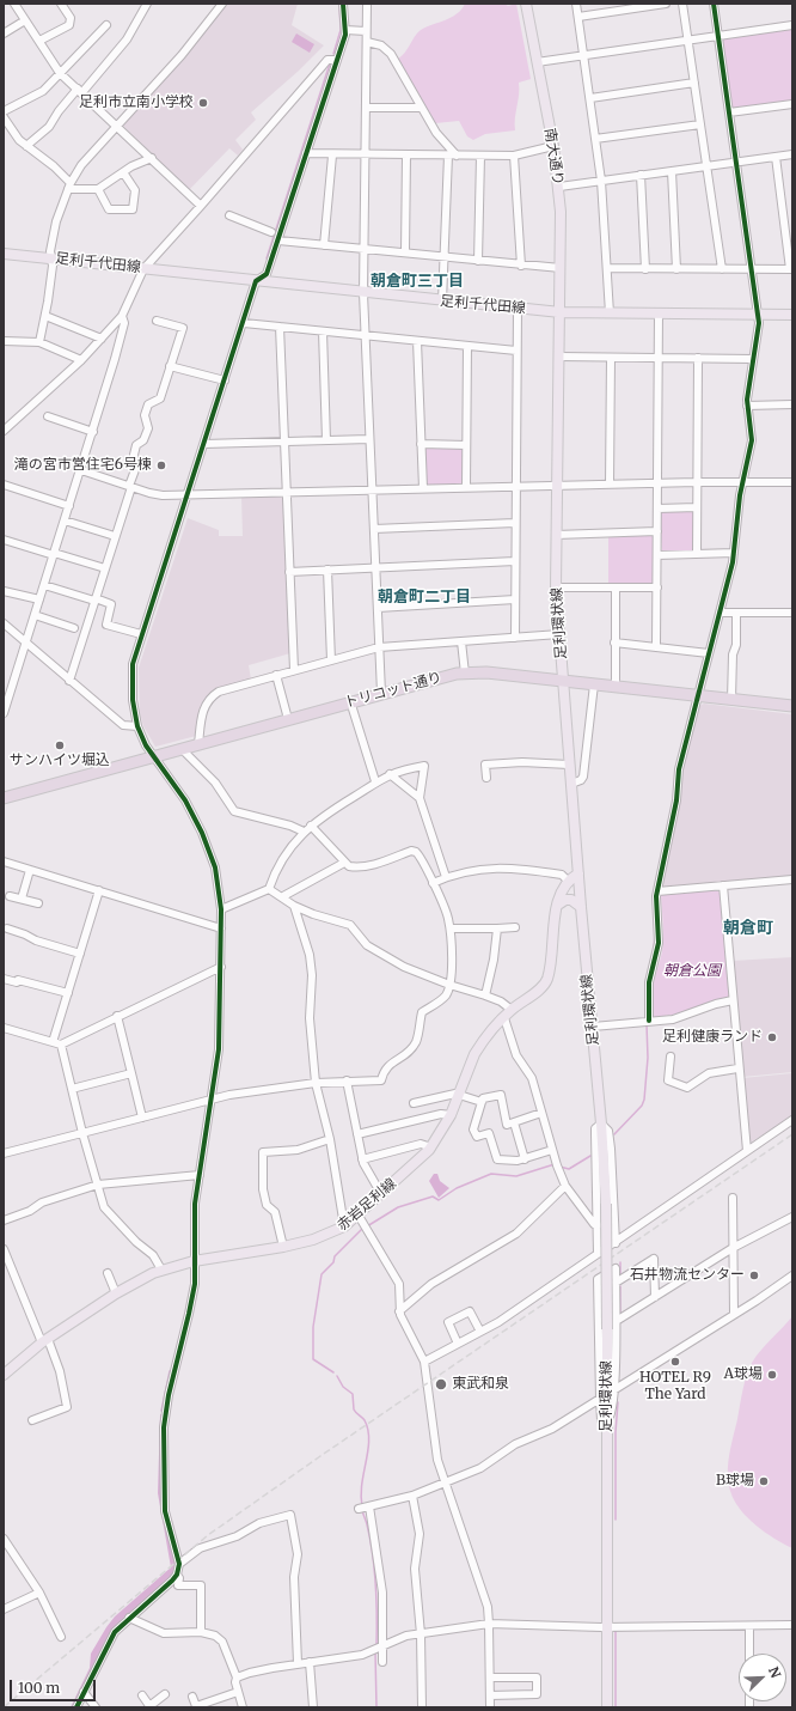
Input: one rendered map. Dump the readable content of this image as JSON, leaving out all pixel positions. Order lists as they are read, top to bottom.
{
  "streets": {
    "highway": ["トリコット通り"],
    "main road": [
      "南大通り",
      "足利千代田線",
      "足利環状線",
      "赤岩足利線"
    ]
  },
  "crossings": [
    ["南大通り", "足利千代田線"],
    ["南大通り", "足利環状線"],
    ["足利千代田線", "足利環状線"],
    ["足利環状線", "トリコット通り"]
  ],
  "districts": ["朝倉町三丁目", "朝倉町二丁目", "朝倉町"],
  "parks": ["朝倉公園"],
  "places": [
    "足利市立南小学校",
    "滝の宮市営住宅6号棟",
    "サンハイツ堀込",
    "足利健康ランド",
    "石井物流センター",
    "HOTEL R9 The Yard",
    "A球場",
    "東武和泉",
    "B球場"
  ],
  "scale_bar": "100 m",
  "north": "top right"
}
